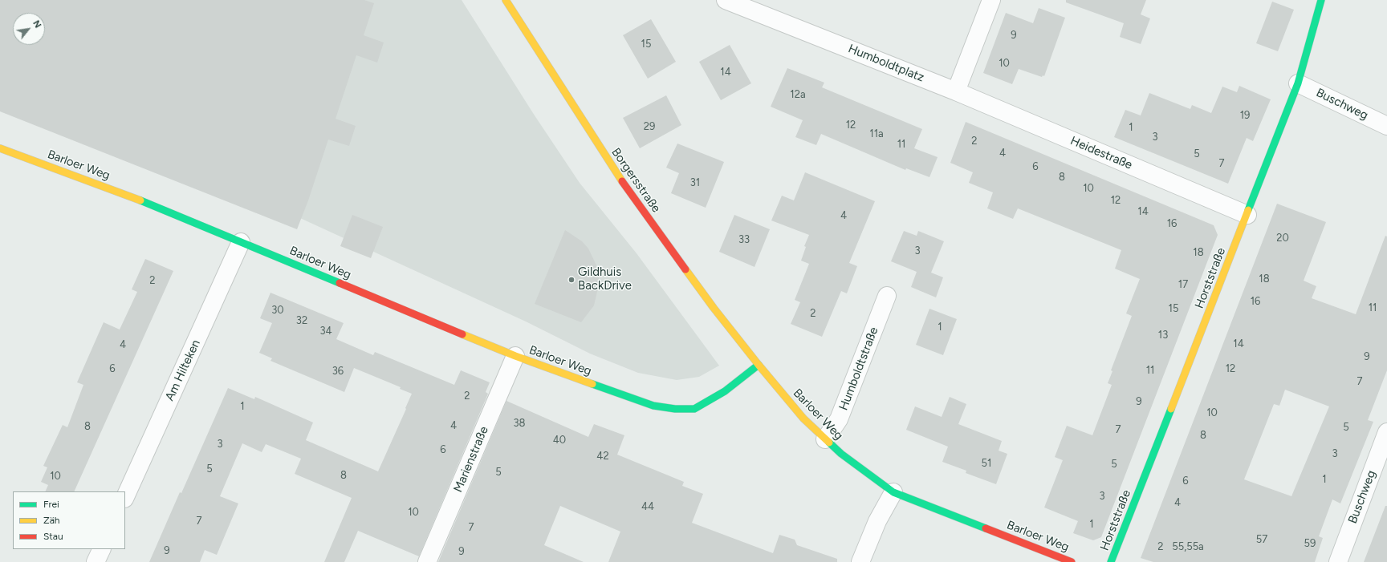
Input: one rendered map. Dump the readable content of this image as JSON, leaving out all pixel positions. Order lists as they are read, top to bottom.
{
  "streets": {
    "street": [
      "Humboldtplatz",
      "Buschweg",
      "Heidestraße",
      "Barloer Weg",
      "Borgersstraße",
      "Horststraße",
      "Humboldtstraße",
      "Am Hilteken",
      "Marienstraße"
    ]
  },
  "crossings": [
    ["Humboldtplatz", "Heidestraße"],
    ["Buschweg", "Horststraße"],
    ["Heidestraße", "Horststraße"],
    ["Barloer Weg", "Borgersstraße"],
    ["Barloer Weg", "Humboldtstraße"],
    ["Barloer Weg", "Am Hilteken"],
    ["Barloer Weg", "Marienstraße"]
  ],
  "places": ["Gildhuis BackDrive"],
  "house_numbers": [
    "9",
    "15",
    "10",
    "14",
    "12a",
    "19",
    "12",
    "29",
    "1",
    "11a",
    "3",
    "2",
    "11",
    "4",
    "5",
    "7",
    "6",
    "8",
    "31",
    "10",
    "12",
    "14",
    "4",
    "16",
    "20",
    "33",
    "3",
    "18",
    "18",
    "2",
    "17",
    "16",
    "11",
    "15",
    "30",
    "2",
    "32",
    "1",
    "34",
    "13",
    "14",
    "4",
    "9",
    "6",
    "12",
    "11",
    "36",
    "7",
    "2",
    "9",
    "1",
    "10",
    "38",
    "4",
    "8",
    "5",
    "7",
    "8",
    "40",
    "3",
    "6",
    "3",
    "42",
    "51",
    "5",
    "5",
    "5",
    "8",
    "10",
    "1",
    "6",
    "3",
    "4",
    "44",
    "10",
    "7",
    "1",
    "7",
    "57",
    "59",
    "2",
    "55,55a",
    "9",
    "9"
  ],
  "legend": ["Frei", "Zäh", "Stau"],
  "north": "top right"
}
